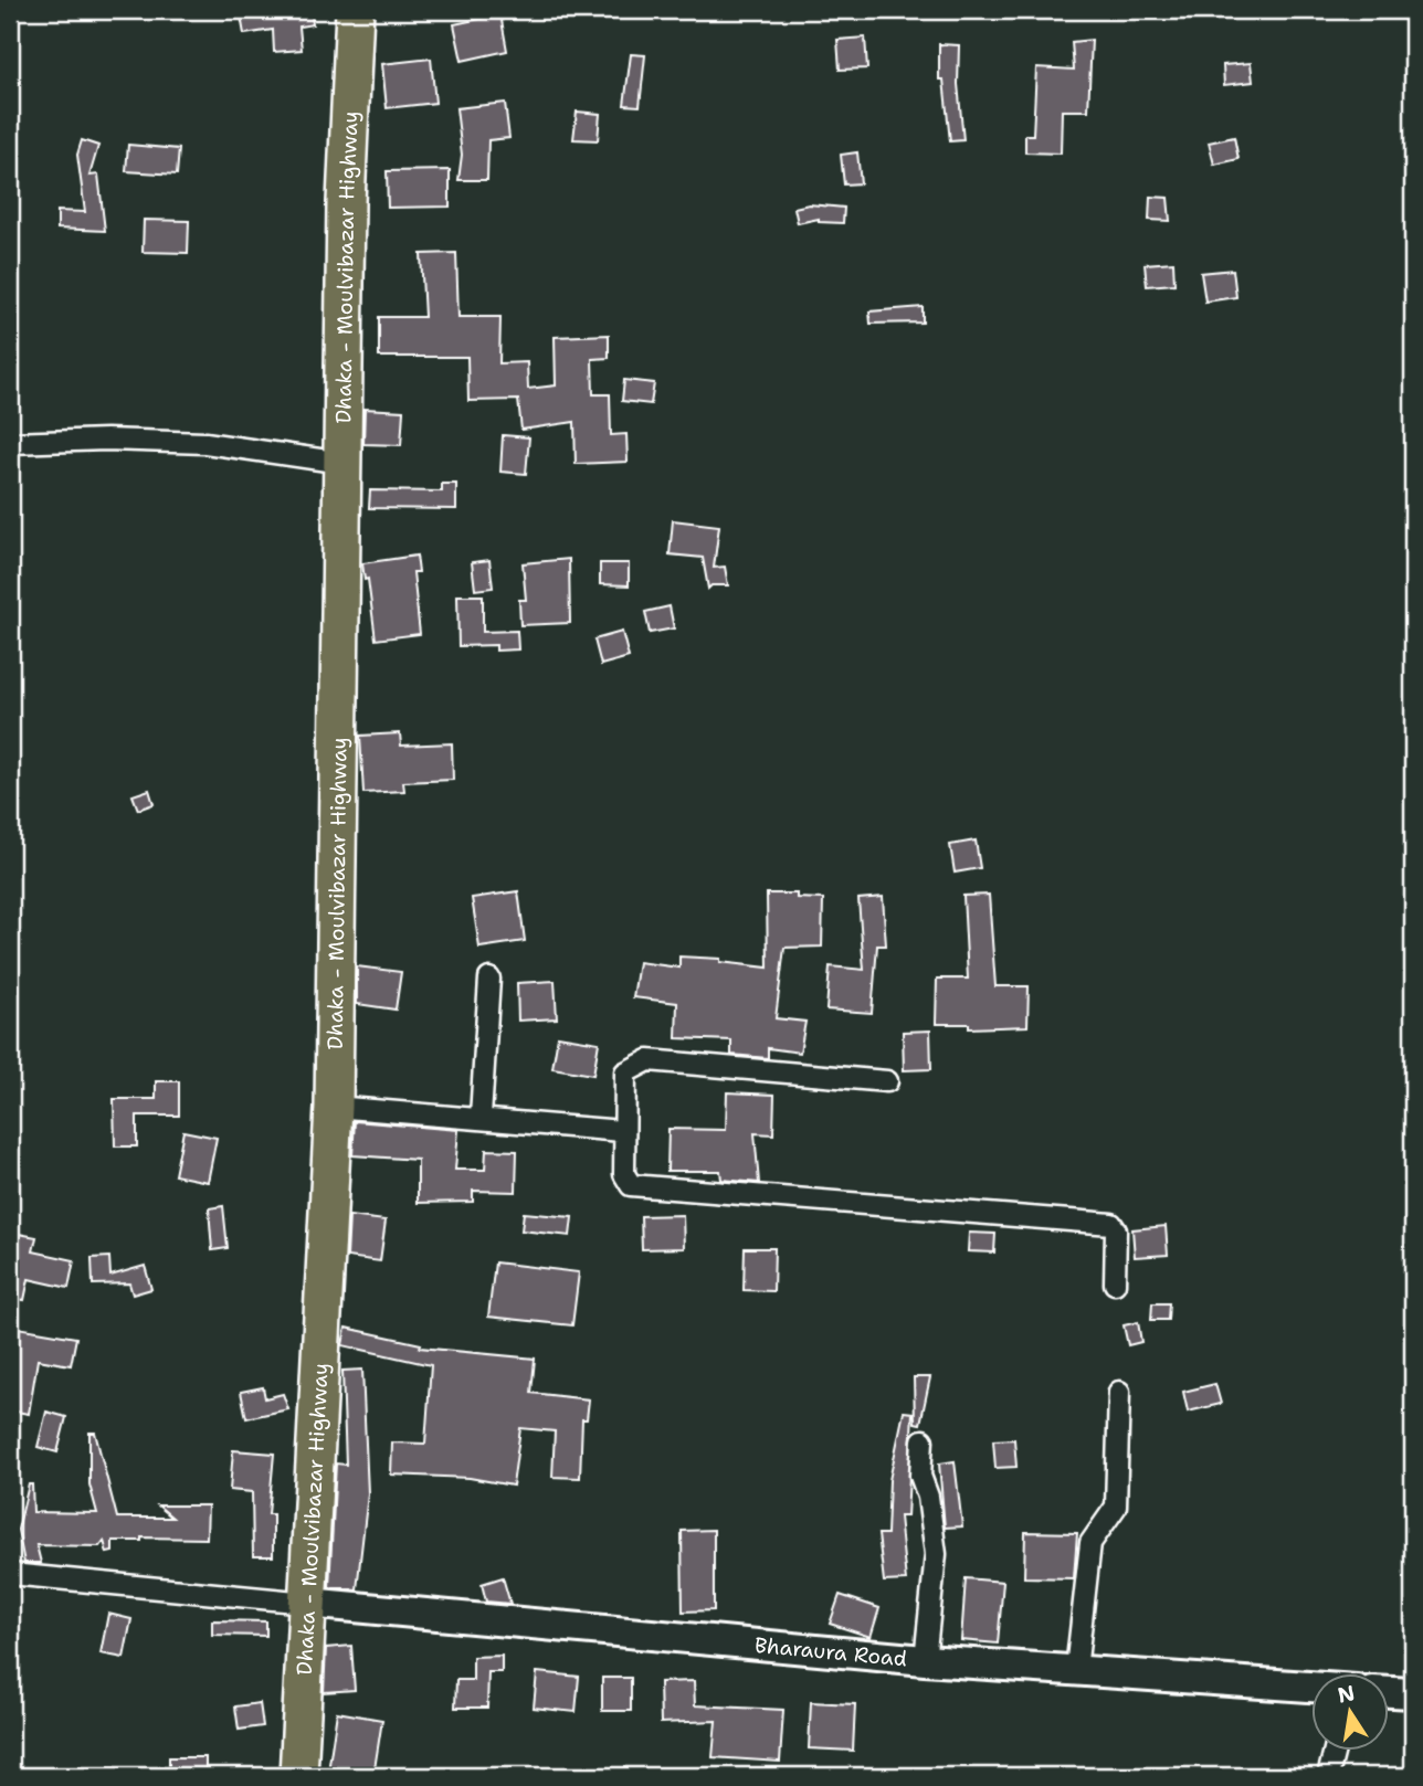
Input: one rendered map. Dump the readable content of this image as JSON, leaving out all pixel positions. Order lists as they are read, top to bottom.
{
  "streets": {
    "highway": ["Dhaka - Moulvibazar Highway"],
    "main road": ["Bharaura Road"]
  },
  "crossings": [
    ["Dhaka - Moulvibazar Highway", "Bharaura Road"]
  ],
  "north": "top"
}
